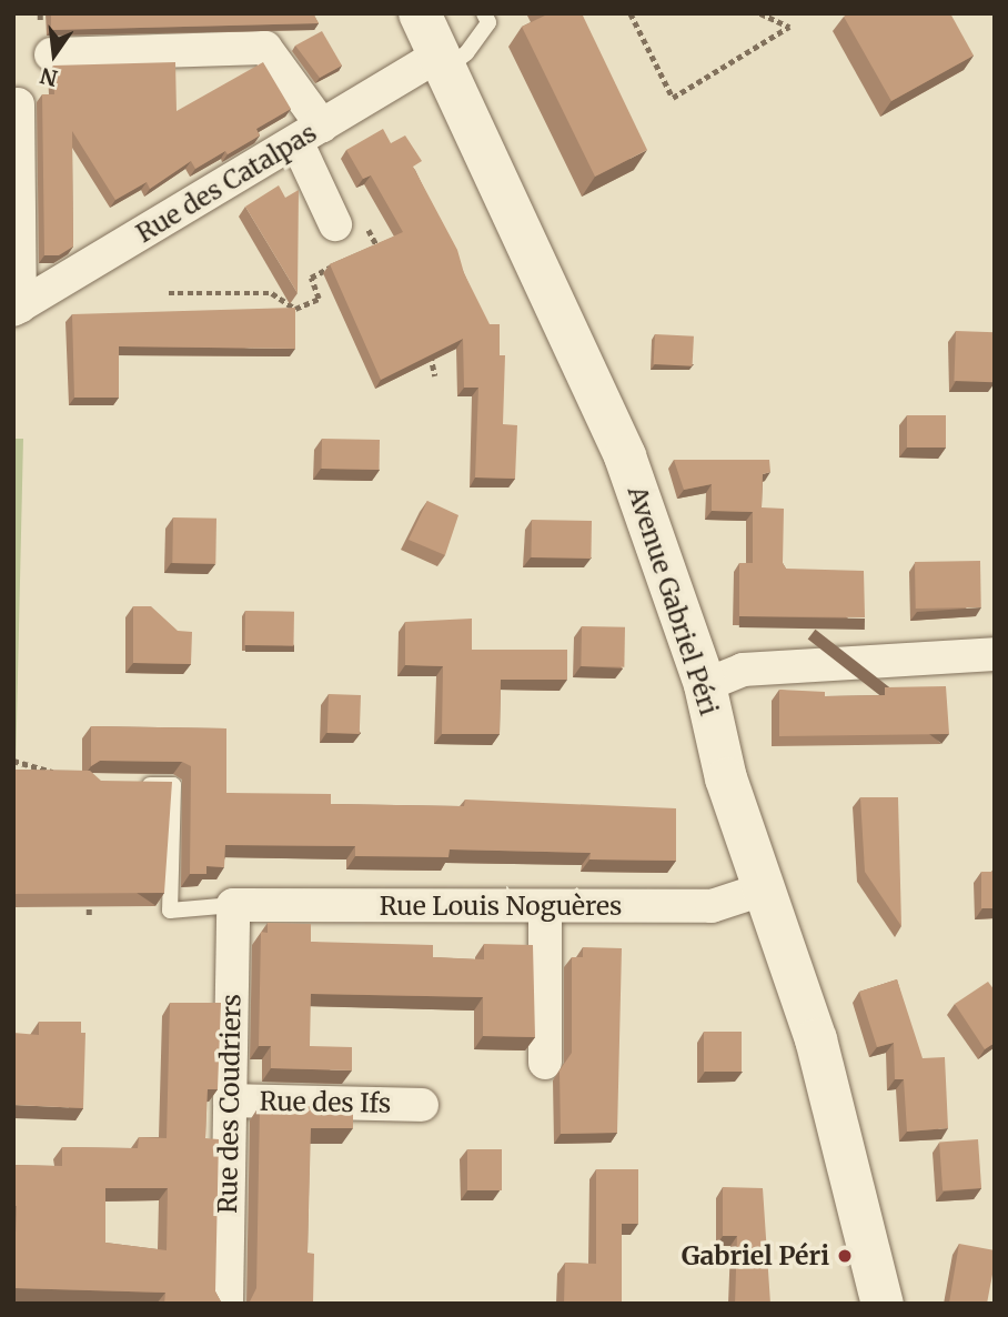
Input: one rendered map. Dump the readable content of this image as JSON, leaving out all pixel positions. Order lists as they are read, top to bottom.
{
  "streets": {
    "street": [
      "Rue des Catalpas",
      "Avenue Gabriel Péri",
      "Rue Louis Noguères",
      "Rue des Ifs",
      "Rue des Coudriers"
    ]
  },
  "crossings": [
    ["Rue des Catalpas", "Avenue Gabriel Péri"],
    ["Avenue Gabriel Péri", "Rue Louis Noguères"],
    ["Rue Louis Noguères", "Rue des Coudriers"],
    ["Rue des Ifs", "Rue des Coudriers"]
  ],
  "places": ["Gabriel Péri"],
  "north": "bottom"
}
